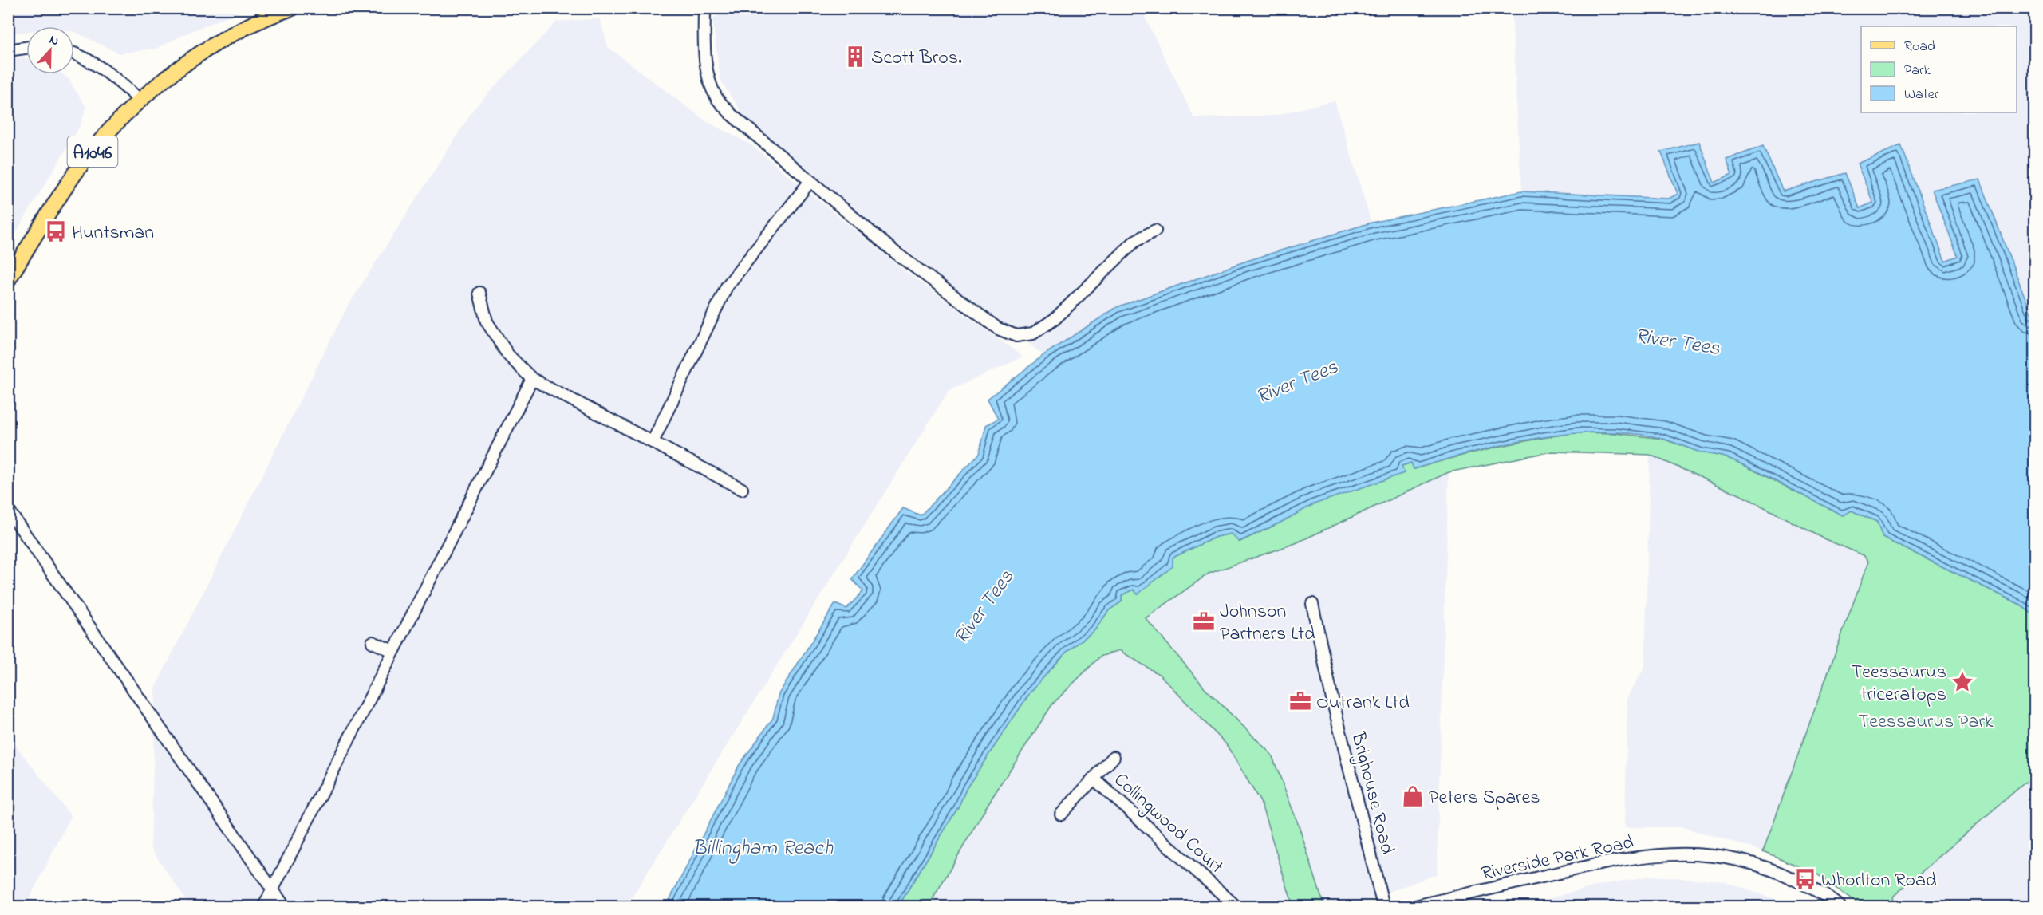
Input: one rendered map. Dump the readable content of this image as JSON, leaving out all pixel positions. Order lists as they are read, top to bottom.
{
  "streets": {
    "main road": ["A1046"],
    "street": ["Brighouse Road", "Collingwood Court", "Riverside Park Road"]
  },
  "water": ["River Tees", "Billingham Reach"],
  "parks": ["Teessaurus Park"],
  "places": {
    "building": ["Scott Bros."],
    "bus stop": ["Huntsman", "Whorlton Road"],
    "office": ["Johnson Partners Ltd", "Outrank Ltd"],
    "place": ["Teessaurus triceratops"],
    "shop": ["Peters Spares"]
  },
  "legend": ["Road", "Park", "Water"],
  "north": "top"
}
